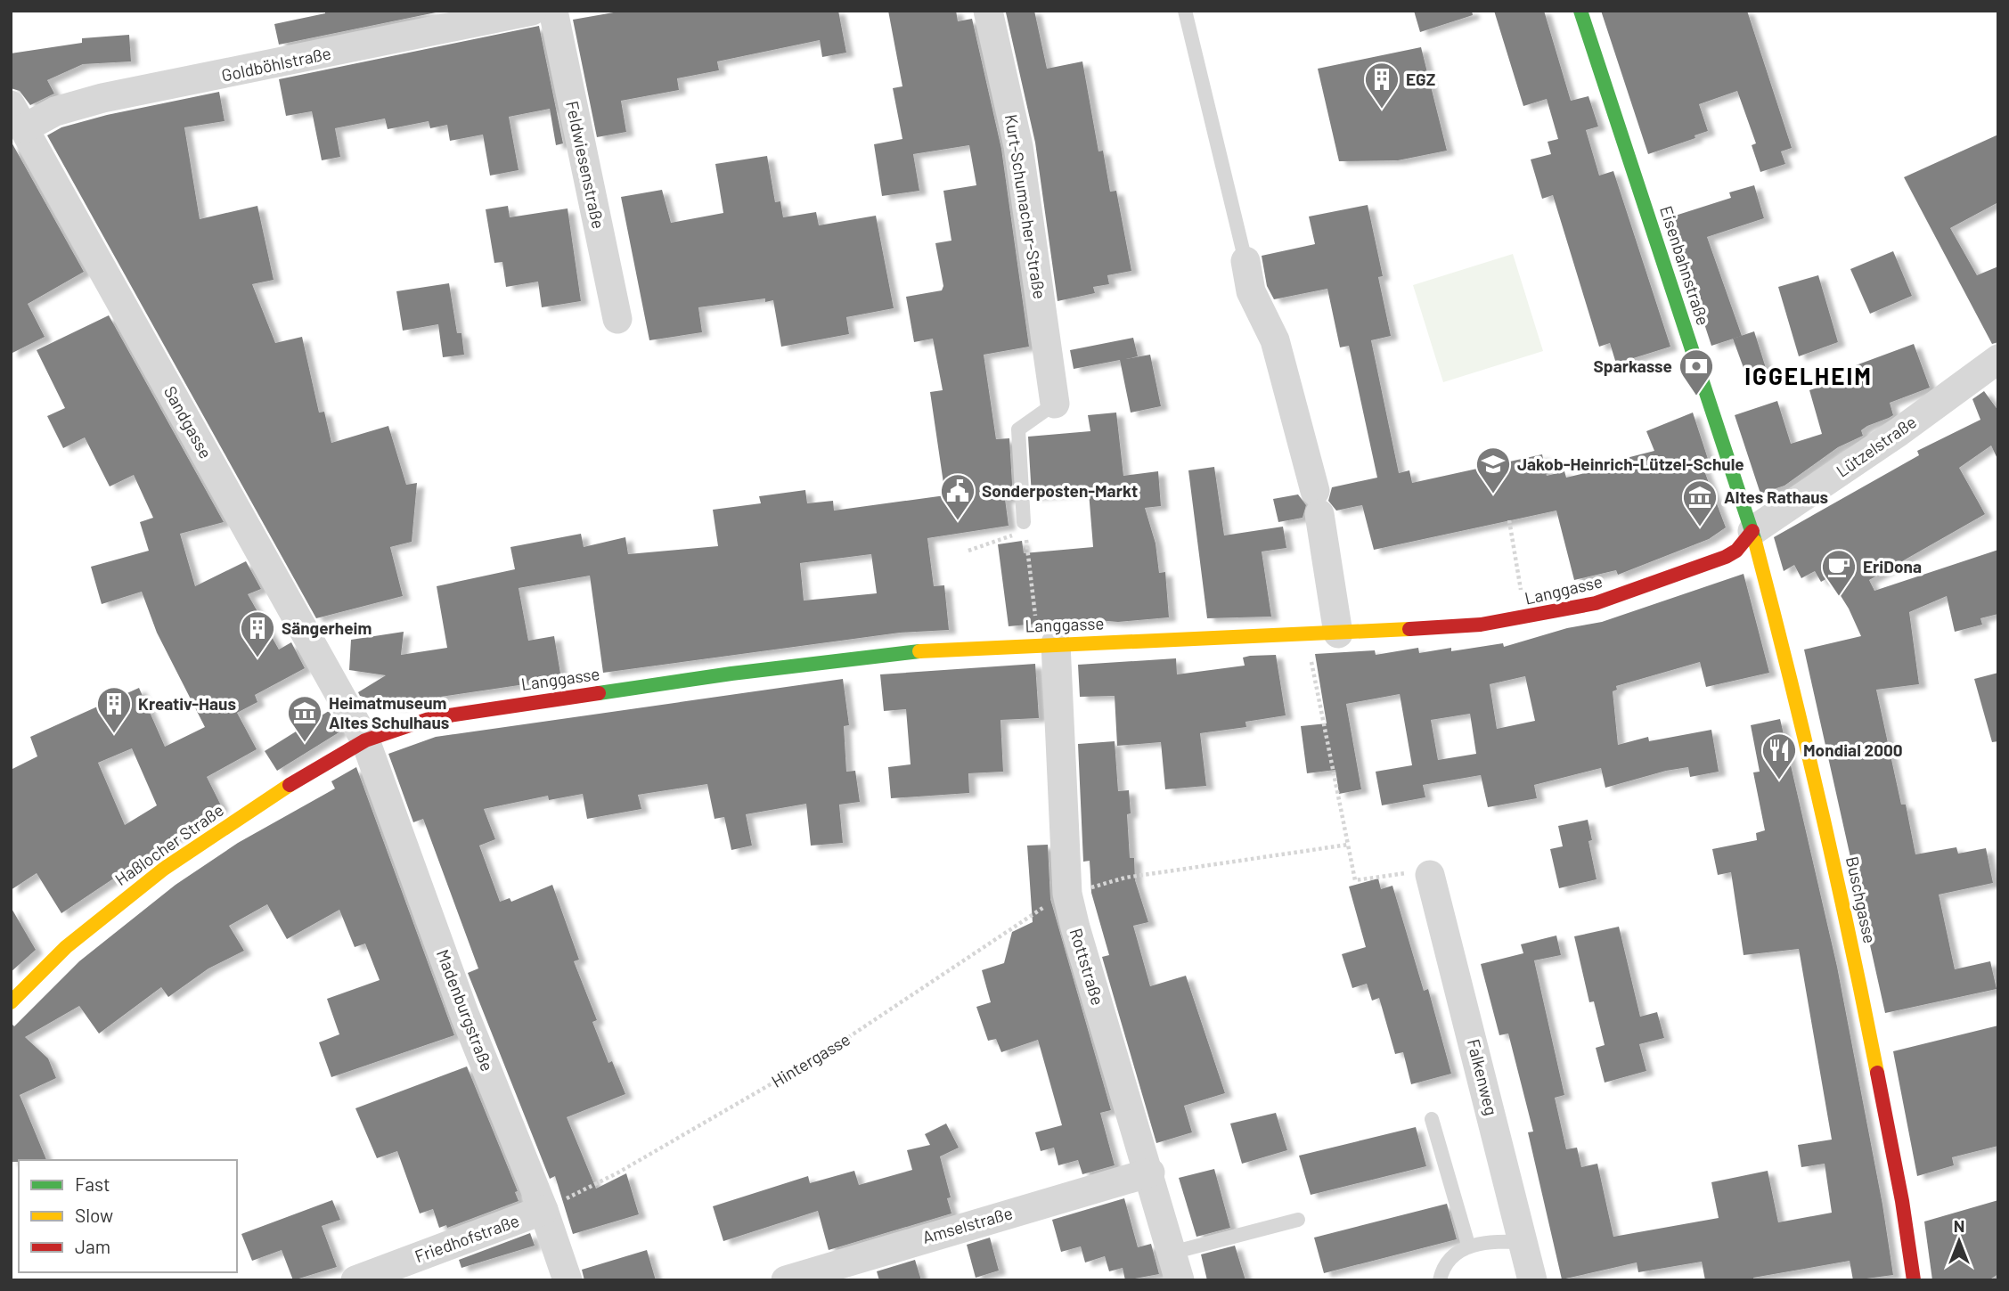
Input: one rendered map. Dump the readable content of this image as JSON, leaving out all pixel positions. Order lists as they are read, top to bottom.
{
  "streets": {
    "main road": [
      "Eisenbahnstraße",
      "Langgasse",
      "Haßlocher Straße",
      "Buschgasse"
    ],
    "street": [
      "Goldböhlstraße",
      "Feldwiesenstraße",
      "Kurt-Schumacher-Straße",
      "Sandgasse",
      "Lützelstraße",
      "Rottstraße",
      "Madenburgstraße",
      "Falkenweg",
      "Amselstraße",
      "Friedhofstraße"
    ],
    "path": ["Hintergasse"]
  },
  "crossings": [
    ["Goldböhlstraße", "Sandgasse"],
    ["Eisenbahnstraße", "Lützelstraße"],
    ["Eisenbahnstraße", "Langgasse"],
    ["Eisenbahnstraße", "Buschgasse"],
    ["Sandgasse", "Langgasse"],
    ["Sandgasse", "Haßlocher Straße"],
    ["Sandgasse", "Madenburgstraße"],
    ["Lützelstraße", "Langgasse"],
    ["Lützelstraße", "Buschgasse"],
    ["Langgasse", "Haßlocher Straße"],
    ["Langgasse", "Buschgasse"],
    ["Langgasse", "Rottstraße"],
    ["Langgasse", "Madenburgstraße"],
    ["Haßlocher Straße", "Madenburgstraße"],
    ["Rottstraße", "Hintergasse"],
    ["Rottstraße", "Amselstraße"],
    ["Madenburgstraße", "Hintergasse"],
    ["Madenburgstraße", "Friedhofstraße"],
    ["Hintergasse", "Friedhofstraße"]
  ],
  "districts": ["IGGELHEIM"],
  "places": {
    "building": ["EGZ", "Sängerheim", "Kreativ-Haus"],
    "bank": ["Sparkasse"],
    "school or university": ["Jakob-Heinrich-Lützel-Schule"],
    "public building": ["Sonderposten-Markt"],
    "museum": ["Altes Rathaus", "Heimatmuseum Altes Schulhaus"],
    "cafe": ["EriDona"],
    "restaurant": ["Mondial 2000"]
  },
  "legend": ["Fast", "Slow", "Jam"],
  "north": "top"
}
